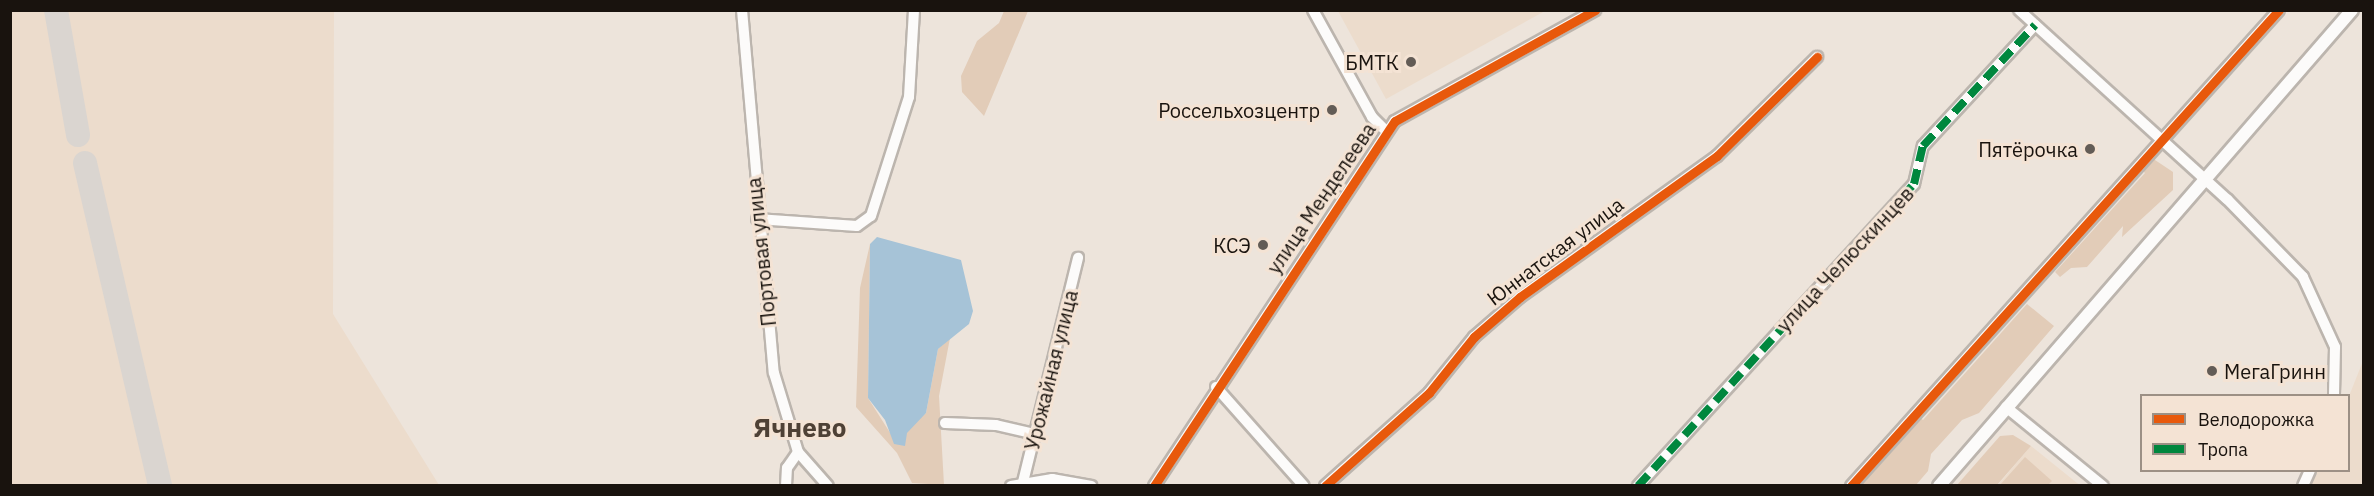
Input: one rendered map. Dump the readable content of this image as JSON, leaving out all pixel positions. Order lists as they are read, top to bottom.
{
  "streets": {
    "street": [
      "улица Менделеева",
      "Юннатская улица",
      "Портовая улица",
      "улица Челюскинцев",
      "Урожайная улица"
    ]
  },
  "districts": ["Ячнево"],
  "places": [
    "БМТК",
    "Россельхозцентр",
    "Пятёрочка",
    "КСЭ",
    "МегаГринн"
  ],
  "legend": ["Велодорожка", "Тропа"]
}
